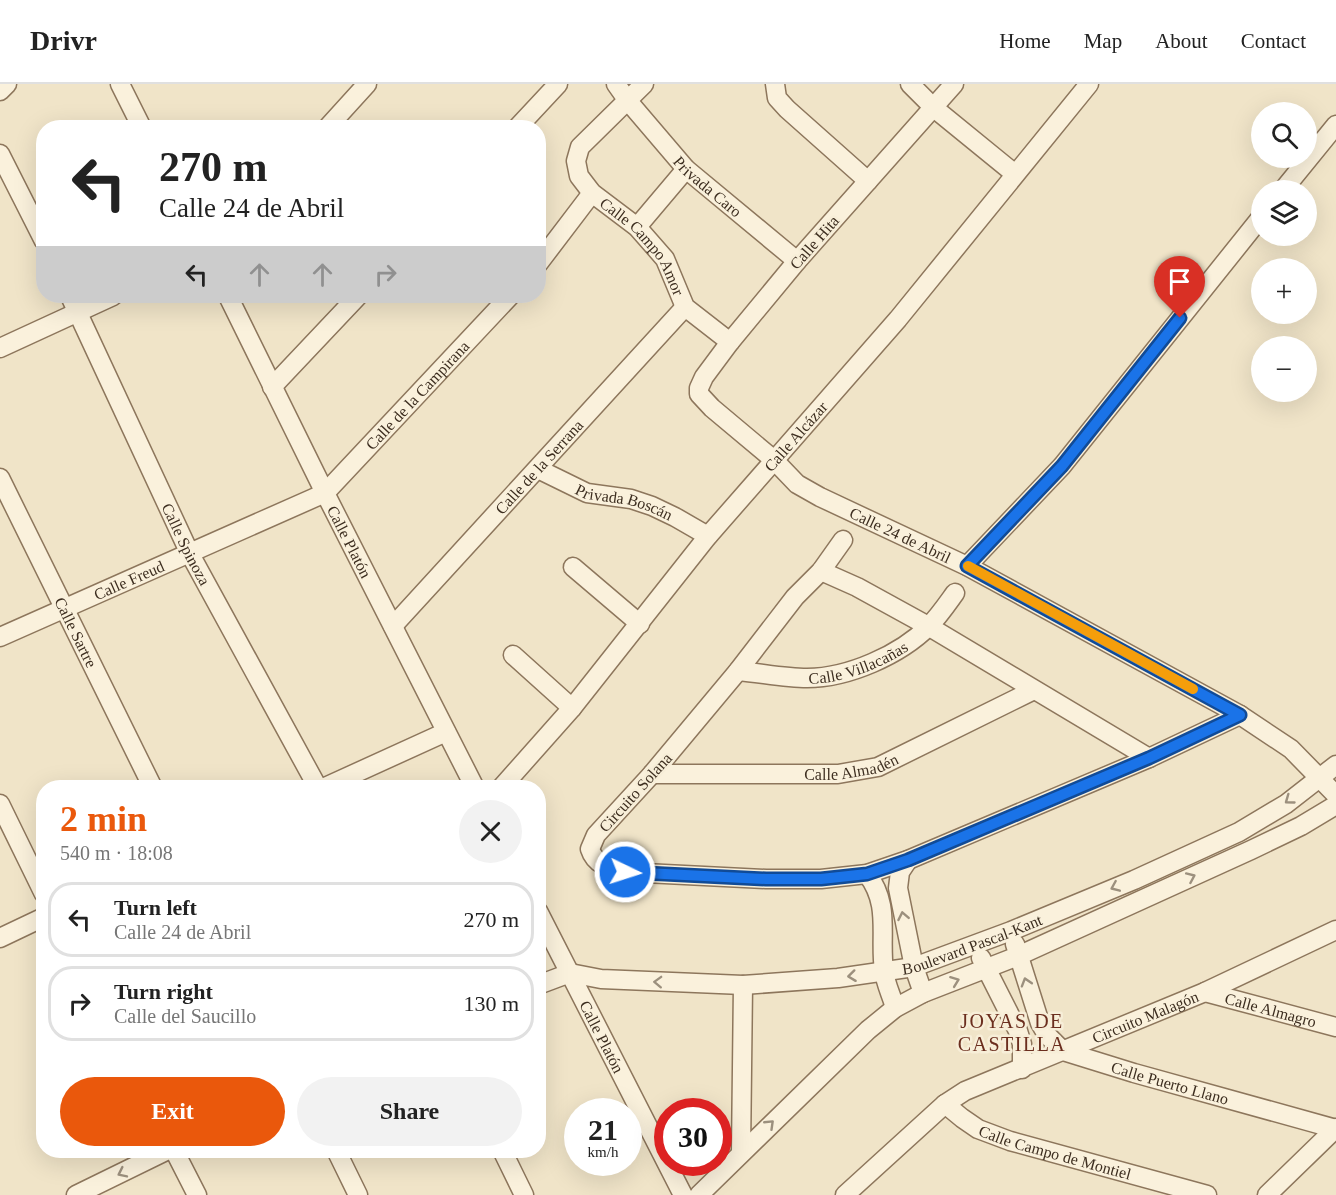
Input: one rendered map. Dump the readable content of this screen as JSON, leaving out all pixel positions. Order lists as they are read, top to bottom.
{
  "streets": {
    "street": [
      "Privada Caro",
      "Calle Hita",
      "Calle Campo Amor",
      "Calle de la Campirana",
      "Calle Alcázar",
      "Calle de la Serrana",
      "Privada Boscán",
      "Calle 24 de Abril",
      "Calle Platón",
      "Calle Spinoza",
      "Calle Freud",
      "Calle Sartre",
      "Calle Villacañas",
      "Calle Almadén",
      "Circuito Solana",
      "Boulevard Pascal-Kant",
      "Calle Almagro",
      "Circuito Malagón",
      "Calle Puerto Llano",
      "Calle Campo de Montiel"
    ]
  },
  "crossings": [
    ["Privada Caro", "Calle Hita"],
    ["Privada Caro", "Calle Campo Amor"],
    ["Calle Hita", "Calle Campo Amor"],
    ["Calle Hita", "Calle 24 de Abril"],
    ["Calle Campo Amor", "Calle de la Serrana"],
    ["Calle de la Campirana", "Calle Platón"],
    ["Calle de la Campirana", "Calle Freud"],
    ["Calle Alcázar", "Privada Boscán"],
    ["Calle Alcázar", "Calle 24 de Abril"],
    ["Calle de la Serrana", "Privada Boscán"],
    ["Calle de la Serrana", "Calle Platón"],
    ["Calle 24 de Abril", "Circuito Solana"],
    ["Calle 24 de Abril", "Boulevard Pascal-Kant"],
    ["Calle Platón", "Calle Freud"],
    ["Calle Platón", "Boulevard Pascal-Kant"],
    ["Calle Spinoza", "Calle Freud"],
    ["Calle Freud", "Calle Sartre"],
    ["Calle Villacañas", "Circuito Solana"],
    ["Calle Almadén", "Circuito Solana"],
    ["Calle Almagro", "Circuito Malagón"],
    ["Circuito Malagón", "Calle Puerto Llano"],
    ["Circuito Malagón", "Calle Campo de Montiel"]
  ],
  "districts": ["JOYAS DE CASTILLA"],
  "page": {
    "header": "Drivr",
    "nav": [
      "Home",
      "Map",
      "About",
      "Contact"
    ],
    "map_buttons": ["+", "−"],
    "turn": ["270 m", "Calle 24 de Abril"],
    "heading": ["2 min", "540 m · 18:08"],
    "list": [
      {
        "name": "Turn left",
        "note": "Calle 24 de Abril",
        "value": "270 m"
      },
      {
        "name": "Turn right",
        "note": "Calle del Saucillo",
        "value": "130 m"
      }
    ],
    "buttons": ["Exit", "Share"],
    "speed": "21 km/h",
    "limit": "30"
  }
}
